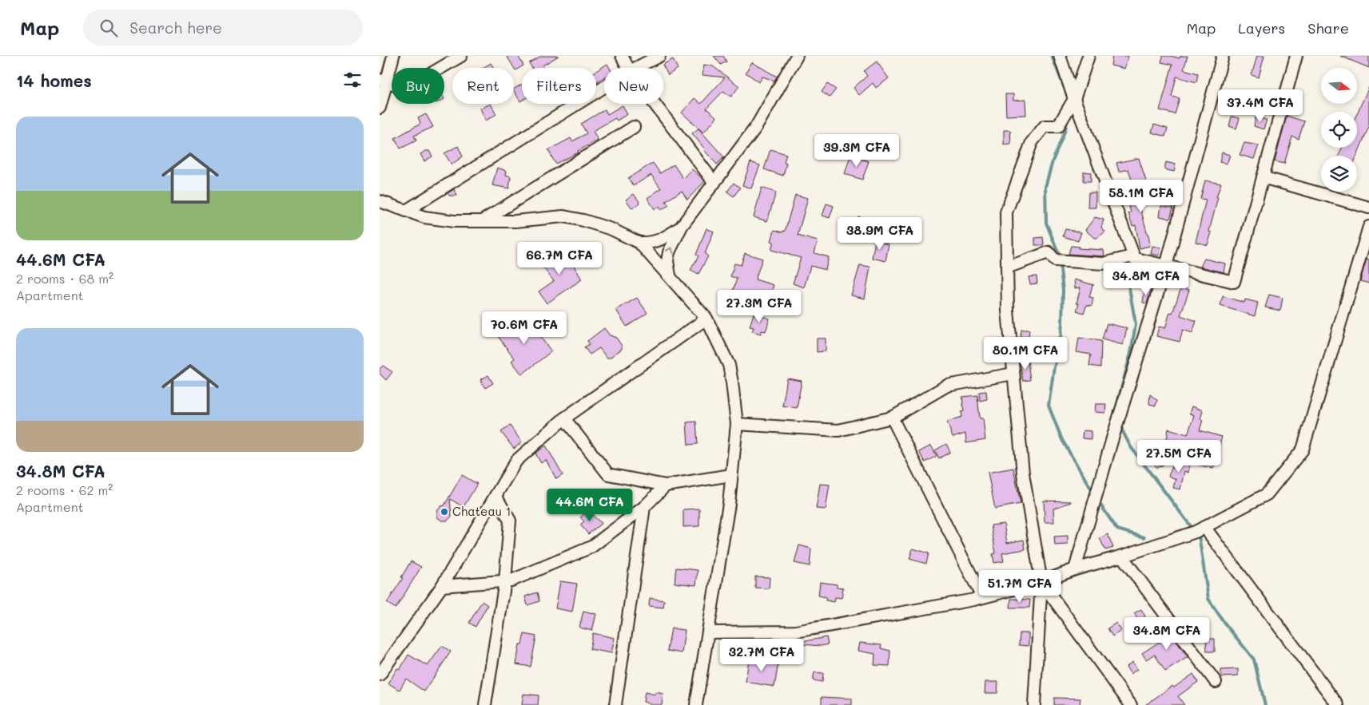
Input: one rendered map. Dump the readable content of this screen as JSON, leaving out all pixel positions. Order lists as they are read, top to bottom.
{
  "places": ["Chateau 1"],
  "north": "right",
  "page": {
    "header": "Map",
    "search": "Search here",
    "nav": ["Map", "Layers", "Share"],
    "heading": "14 homes",
    "chip": [
      "Buy",
      "Rent",
      "Filters",
      "New"
    ],
    "price": [
      "37.4M CFA",
      "39.3M CFA",
      "58.1M CFA",
      "38.9M CFA",
      "66.7M CFA",
      "34.8M CFA",
      "27.3M CFA",
      "70.6M CFA",
      "80.1M CFA",
      "27.5M CFA",
      "44.6M CFA",
      "51.7M CFA",
      "34.8M CFA",
      "32.7M CFA"
    ],
    "list": [
      {
        "name": "44.6M CFA",
        "note": "2 rooms · 68 m² · Apartment"
      },
      {
        "name": "34.8M CFA",
        "note": "2 rooms · 62 m² · Apartment"
      }
    ]
  }
}
